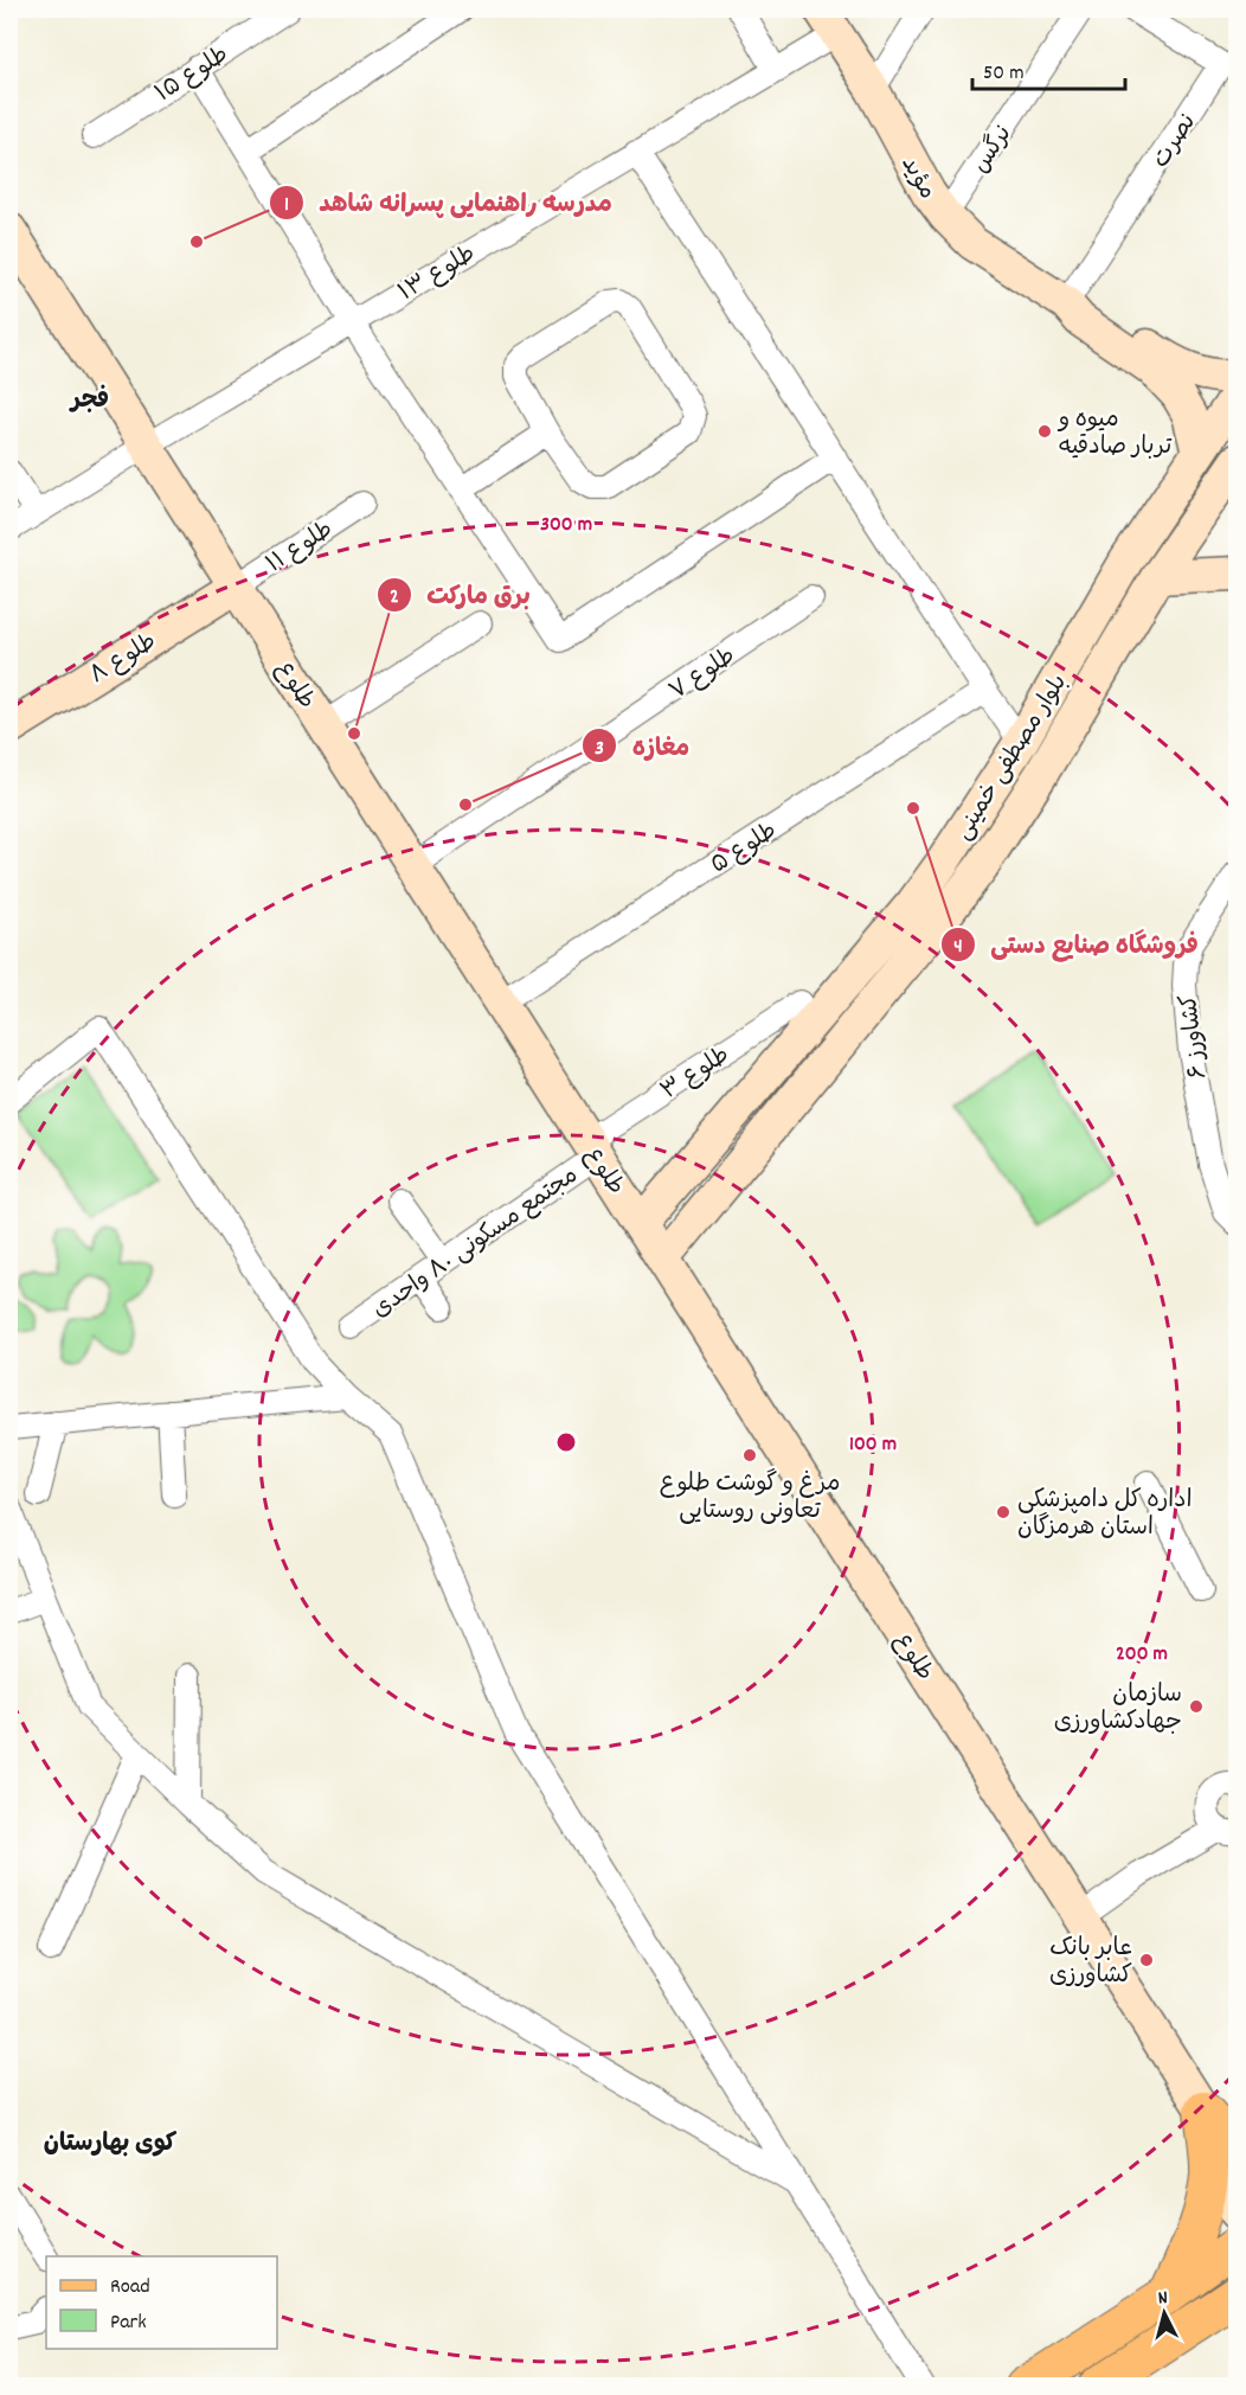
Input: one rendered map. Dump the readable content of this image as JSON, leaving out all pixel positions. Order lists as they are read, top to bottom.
{
  "streets": {
    "street": [
      "طلوع ۱۵",
      "نصرت",
      "نرگس",
      "مؤید",
      "طلوع ۱۳",
      "طلوع ۱۱",
      "طلوع ۸",
      "طلوع ۷",
      "طلوع",
      "بلوار مصطفی خمینی",
      "طلوع ۵",
      "کشاورز ۶",
      "طلوع ۳",
      "مجتمع مسکونی ۸۰ واحدی"
    ]
  },
  "crossings": [
    ["نصرت", "مؤید"],
    ["نرگس", "مؤید"],
    ["مؤید", "طلوع ۱۳"],
    ["مؤید", "بلوار مصطفی خمینی"],
    ["طلوع ۱۳", "طلوع"],
    ["طلوع ۱۱", "طلوع ۸"],
    ["طلوع ۱۱", "طلوع"],
    ["طلوع ۸", "طلوع"],
    ["طلوع ۷", "طلوع"],
    ["طلوع", "بلوار مصطفی خمینی"],
    ["طلوع", "طلوع ۵"],
    ["طلوع", "طلوع ۳"],
    ["طلوع", "مجتمع مسکونی ۸۰ واحدی"],
    ["طلوع ۳", "مجتمع مسکونی ۸۰ واحدی"]
  ],
  "districts": ["فجر", "کوی بهارستان"],
  "places": [
    "مدرسه راهنمایی پسرانه شاهد",
    "میوه و تربار صادقیه",
    "برق مارکت",
    "مغازه",
    "فروشگاه صنایع دستی",
    "مرغ و گوشت طلوع تعاونی روستایی",
    "اداره کل دامپزشکی استان هرمزگان",
    "سازمان جهادکشاورزی",
    "عابر بانک کشاورزی"
  ],
  "legend": ["Road", "Park"],
  "scale_bar": "50 m",
  "north": "top",
  "rings": ["300 m", "100 m", "200 m"]
}
